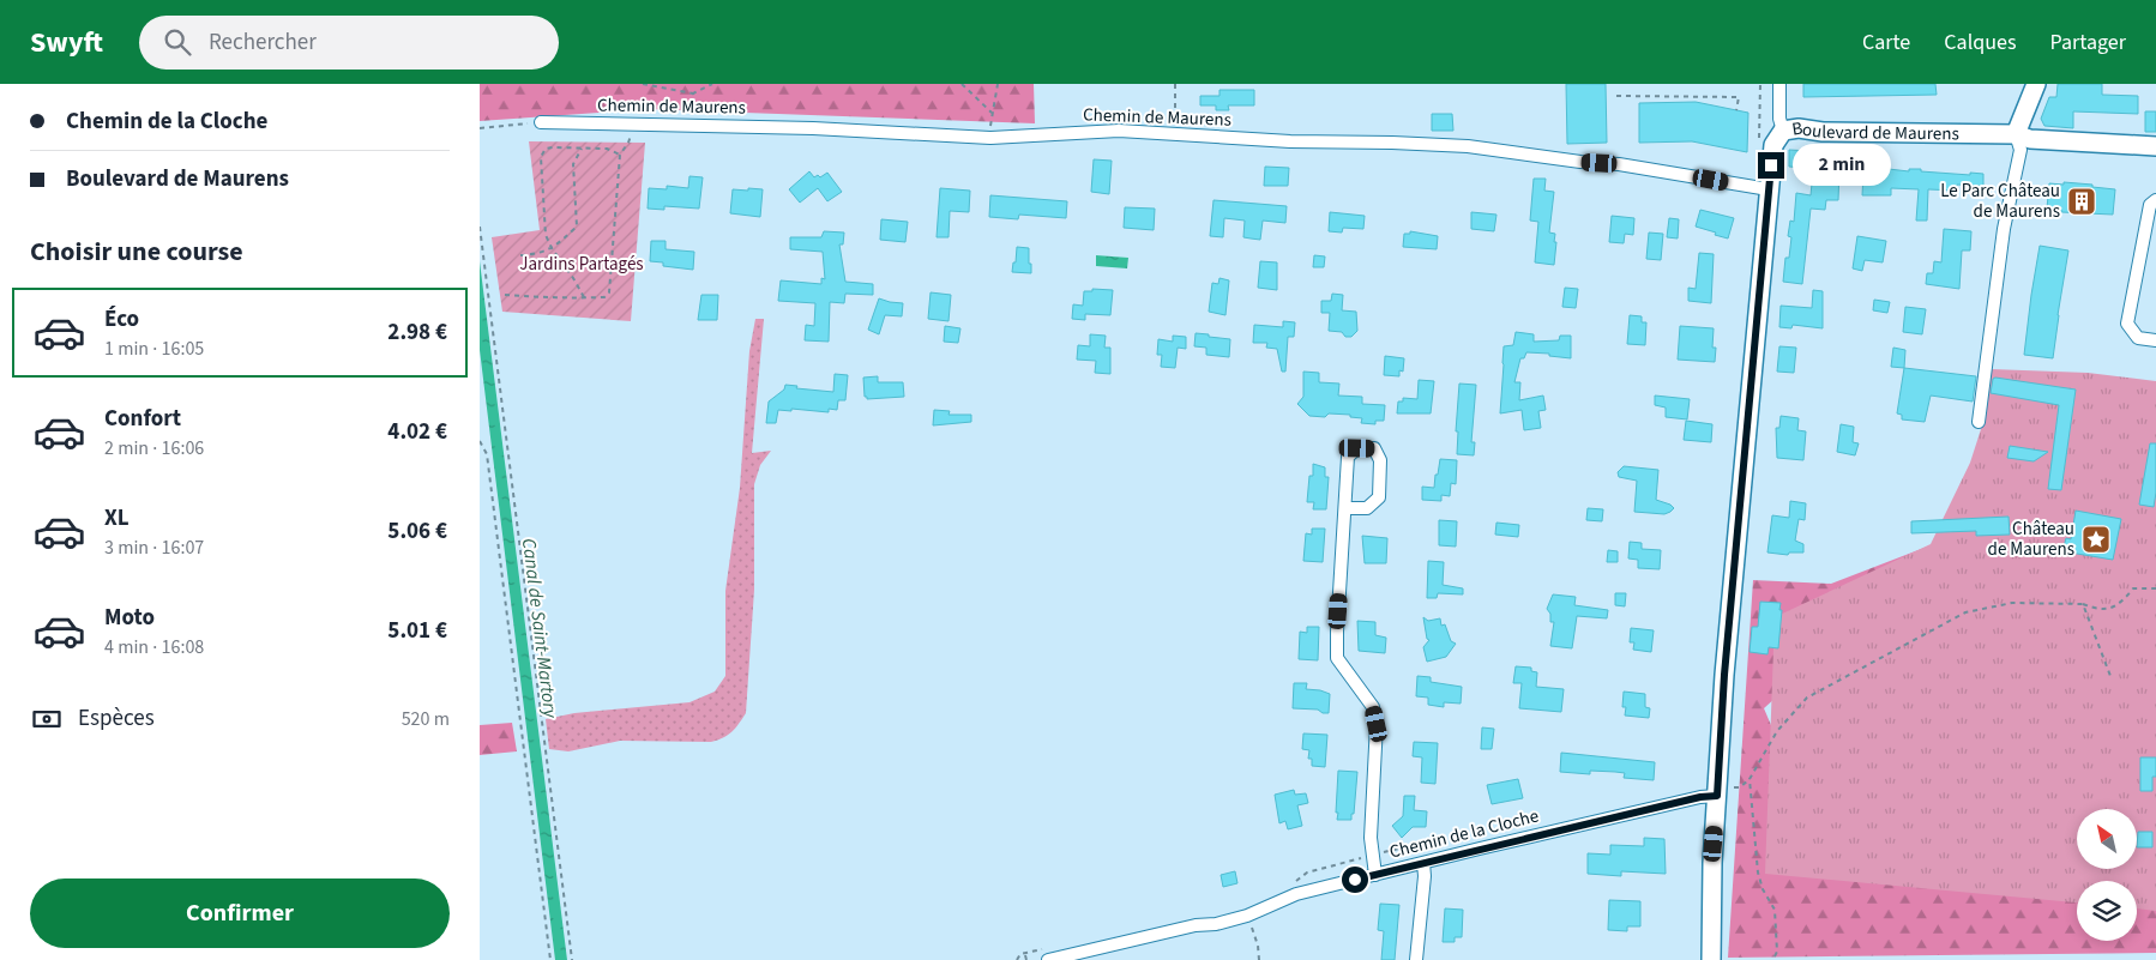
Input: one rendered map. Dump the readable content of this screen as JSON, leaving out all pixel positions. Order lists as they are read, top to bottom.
{
  "streets": {
    "street": ["Chemin de Maurens", "Boulevard de Maurens", "Chemin de la Cloche"]
  },
  "crossings": [
    ["Chemin de Maurens", "Boulevard de Maurens"],
    ["Boulevard de Maurens", "Chemin de la Cloche"]
  ],
  "water": ["Canal de Saint-Martory"],
  "parks": ["Jardins Partagés"],
  "places": {
    "building": ["Le Parc Château de Maurens"],
    "place": ["Château de Maurens"]
  },
  "north": "top left",
  "page": {
    "header": "Swyft",
    "search": "Rechercher",
    "nav": ["Carte", "Calques", "Partager"],
    "banner": ["Chemin de la Cloche", "Boulevard de Maurens"],
    "bubble": "2 min",
    "heading": "Choisir une course",
    "list": [
      {
        "name": "Éco",
        "note": "1 min · 16:05",
        "value": "2.98 €"
      },
      {
        "name": "Confort",
        "note": "2 min · 16:06",
        "value": "4.02 €"
      },
      {
        "name": "XL",
        "note": "3 min · 16:07",
        "value": "5.06 €"
      },
      {
        "name": "Moto",
        "note": "4 min · 16:08",
        "value": "5.01 €"
      }
    ],
    "pay": ["Espèces", "520 m"],
    "buttons": "Confirmer"
  }
}
